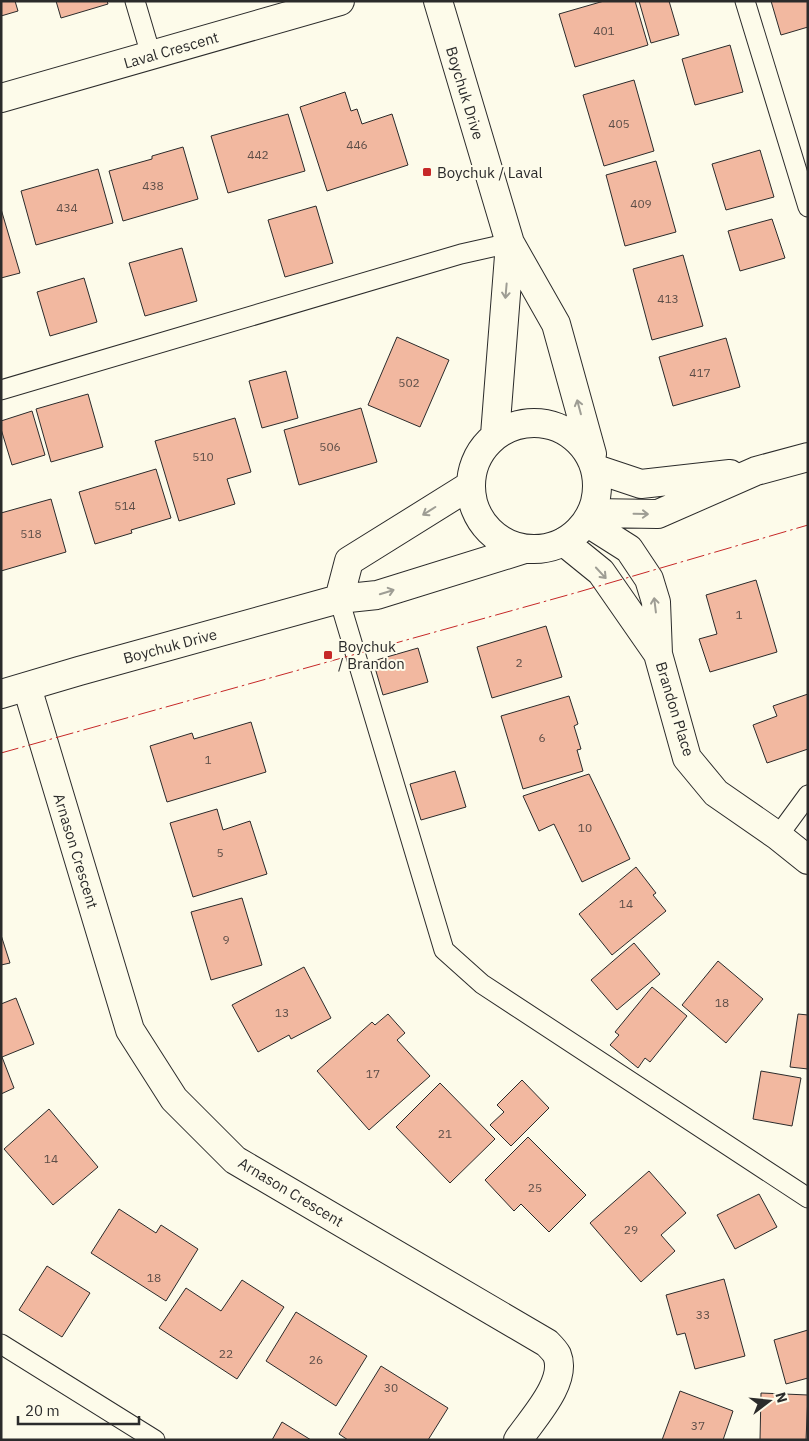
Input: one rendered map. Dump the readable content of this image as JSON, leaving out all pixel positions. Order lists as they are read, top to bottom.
{
  "streets": {
    "street": [
      "Laval Crescent",
      "Boychuk Drive",
      "Brandon Place",
      "Arnason Crescent"
    ]
  },
  "crossings": [
    ["Boychuk Drive", "Brandon Place"],
    ["Boychuk Drive", "Arnason Crescent"]
  ],
  "places": {
    "transit": ["Boychuk / Laval", "Boychuk / Brandon"]
  },
  "house_numbers": [
    "401",
    "405",
    "446",
    "442",
    "438",
    "409",
    "434",
    "413",
    "417",
    "502",
    "506",
    "510",
    "514",
    "518",
    "1",
    "2",
    "6",
    "1",
    "10",
    "5",
    "14",
    "9",
    "18",
    "13",
    "17",
    "21",
    "14",
    "25",
    "29",
    "18",
    "33",
    "22",
    "26",
    "30",
    "37"
  ],
  "scale_bar": "20 m",
  "north": "right"
}
